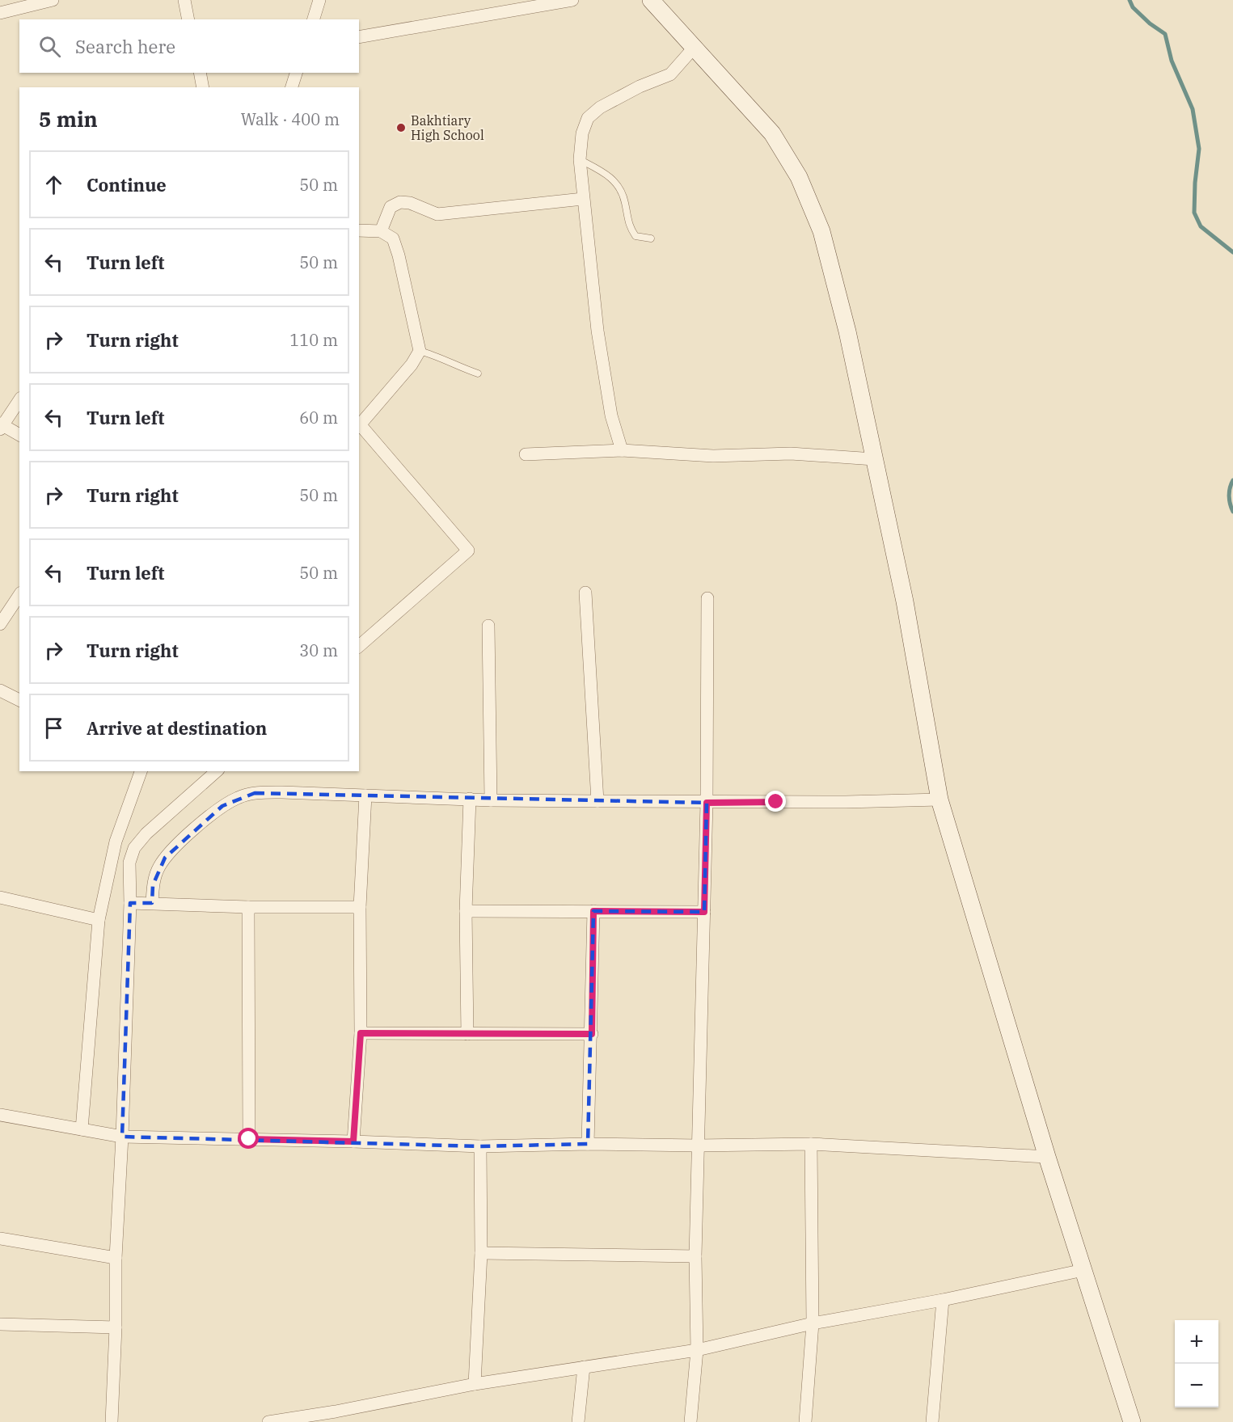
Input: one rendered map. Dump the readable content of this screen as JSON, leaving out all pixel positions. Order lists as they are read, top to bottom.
{
  "places": ["Bakhtiary High School"],
  "page": {
    "search": "Search here",
    "heading": ["5 min", "Walk · 400 m"],
    "list": [
      ["Continue", "50 m"],
      ["Turn left", "50 m"],
      ["Turn right", "110 m"],
      ["Turn left", "60 m"],
      ["Turn right", "50 m"],
      ["Turn left", "50 m"],
      ["Turn right", "30 m"],
      "Arrive at destination"
    ],
    "map_buttons": ["+", "−"]
  }
}
